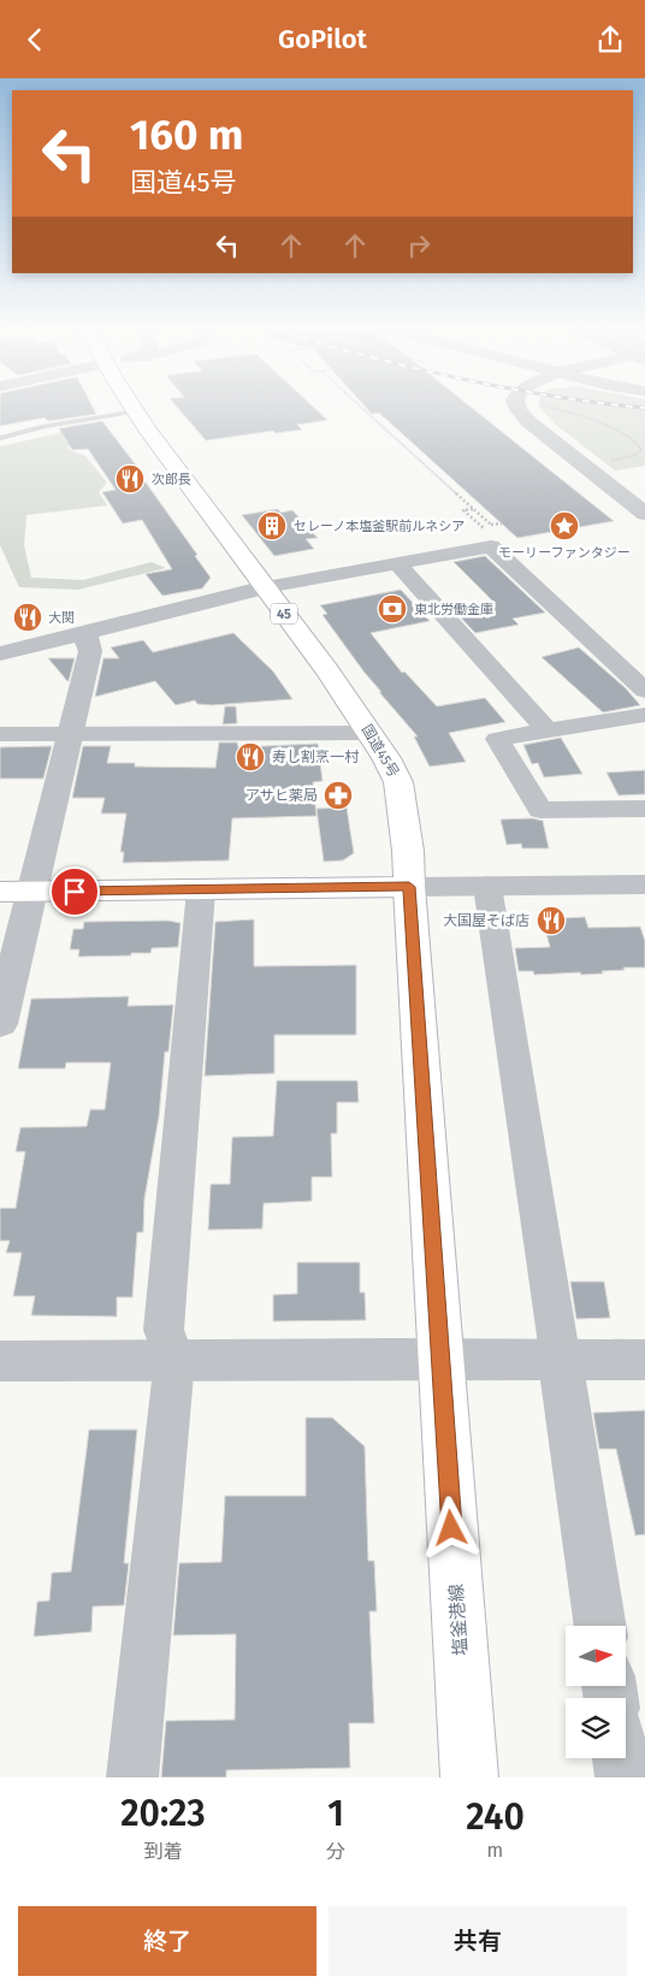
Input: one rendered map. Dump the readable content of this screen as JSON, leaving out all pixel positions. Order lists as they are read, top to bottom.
{
  "streets": {
    "main road": ["45", "国道45号", "塩釜港線"]
  },
  "crossings": [
    ["国道45号", "塩釜港線"]
  ],
  "places": {
    "restaurant": [
      "次郎長",
      "大関",
      "寿し割烹一村",
      "大国屋そば店"
    ],
    "building": ["セレーノ本塩釜駅前ルネシア"],
    "place": ["モーリーファンタジー"],
    "bank": ["東北労働金庫"],
    "pharmacy": ["アサヒ薬局"]
  },
  "north": "right",
  "page": {
    "header": "GoPilot",
    "turn": ["160 m", "国道45号"],
    "eta": [
      "20:23",
      "到着",
      "1",
      "分",
      "240",
      "m"
    ],
    "buttons": ["終了", "共有"]
  }
}
